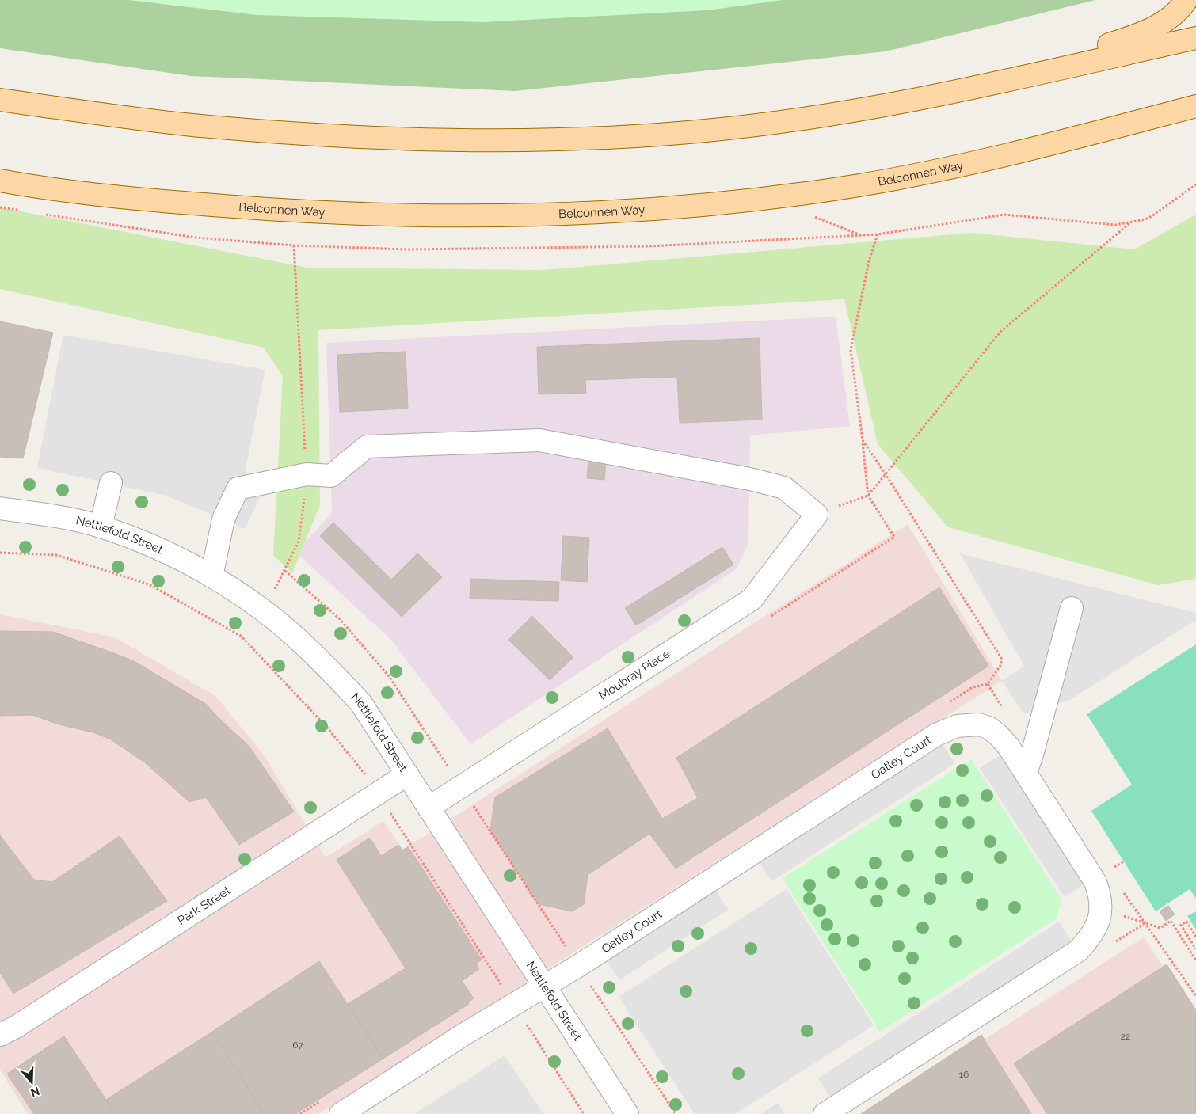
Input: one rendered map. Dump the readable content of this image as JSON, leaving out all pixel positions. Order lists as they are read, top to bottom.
{
  "streets": {
    "main road": ["Belconnen Way"],
    "street": [
      "Nettlefold Street",
      "Moubray Place",
      "Oatley Court",
      "Park Street"
    ]
  },
  "crossings": [
    ["Nettlefold Street", "Moubray Place"],
    ["Nettlefold Street", "Oatley Court"],
    ["Nettlefold Street", "Park Street"]
  ],
  "house_numbers": ["22", "67", "16"],
  "north": "bottom"
}
